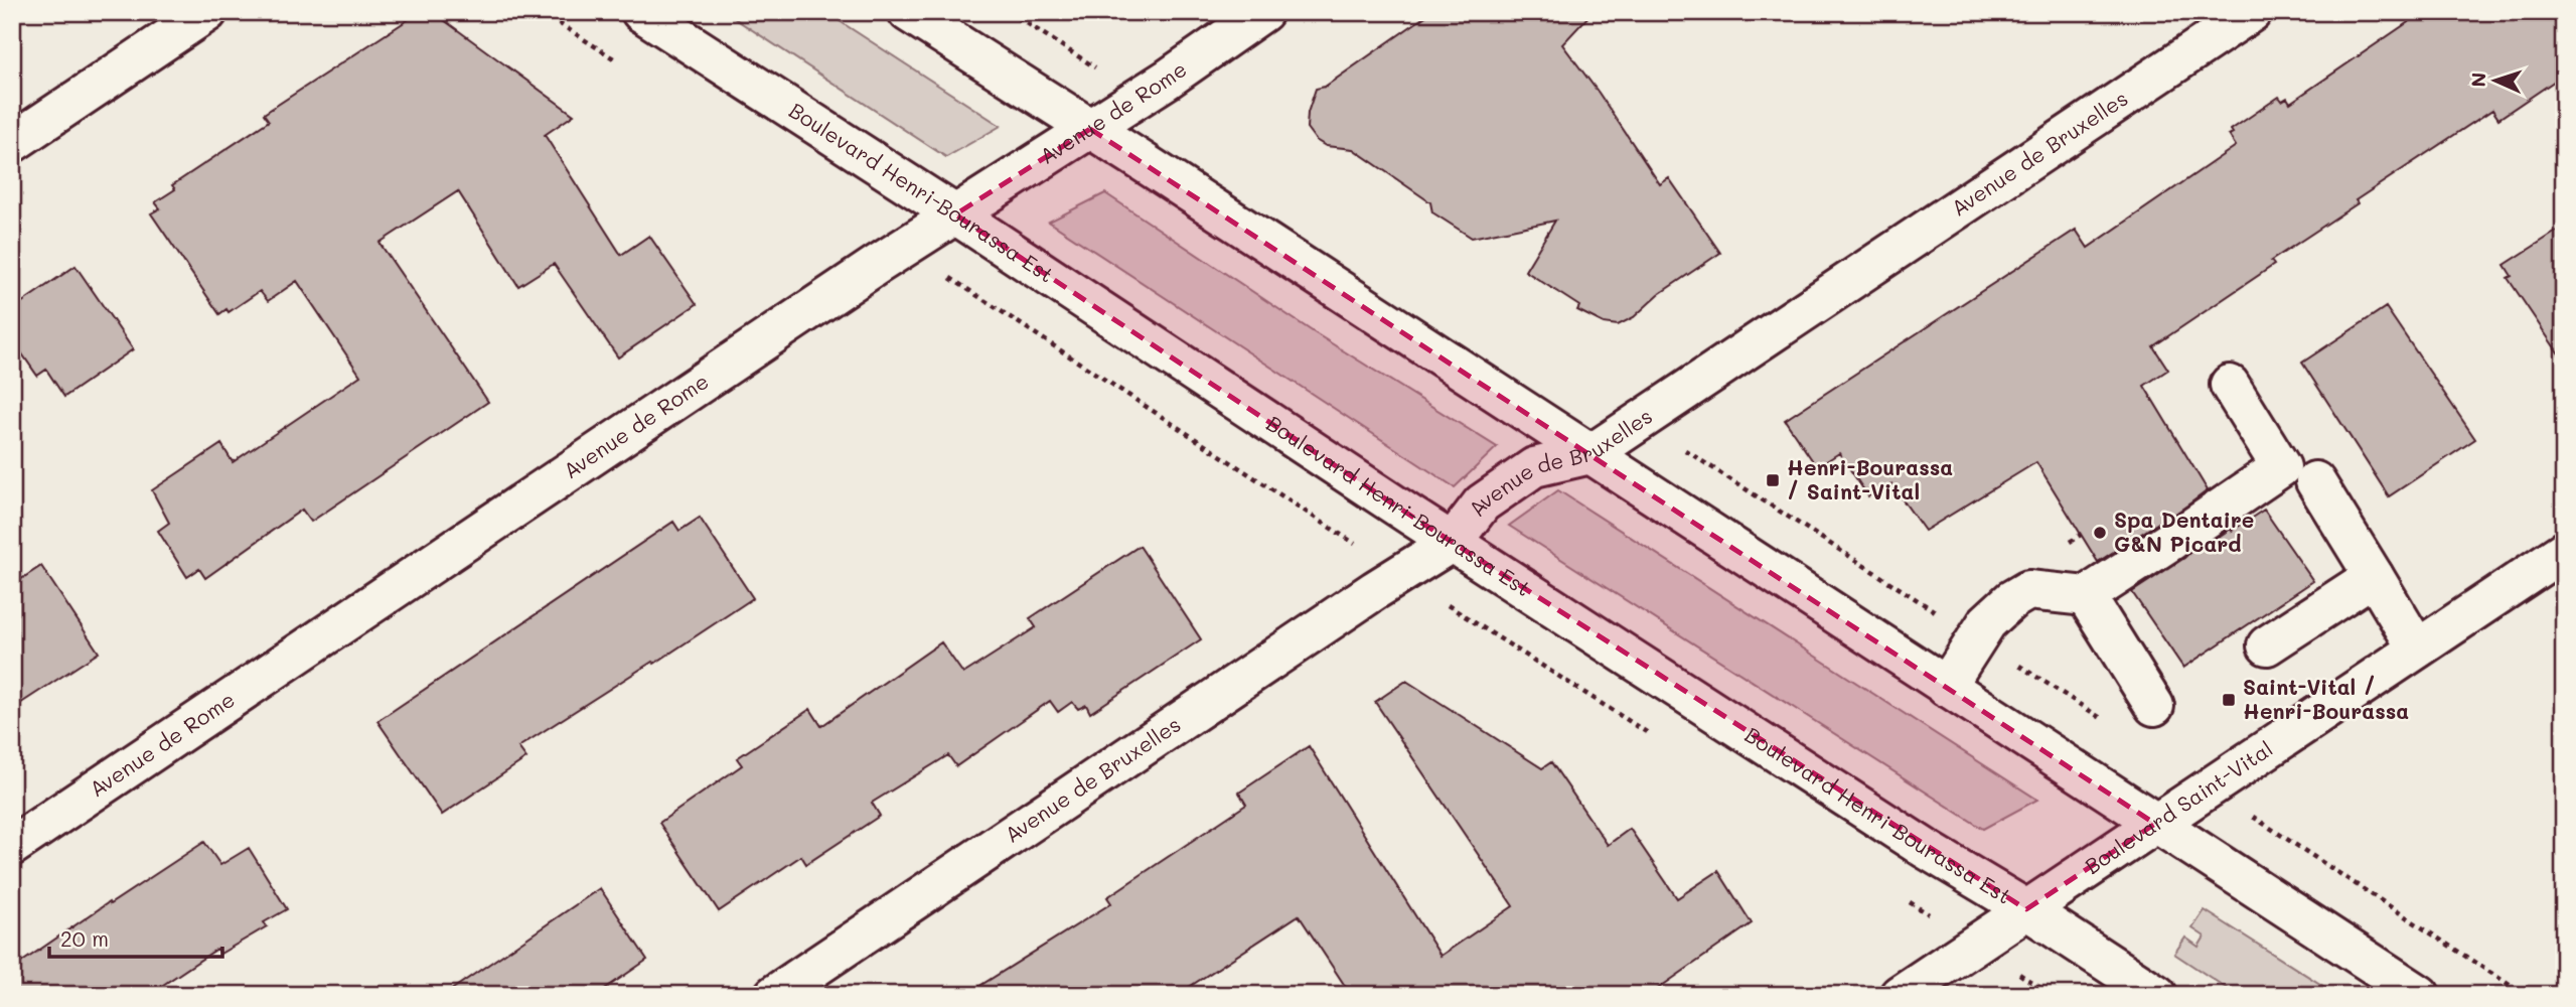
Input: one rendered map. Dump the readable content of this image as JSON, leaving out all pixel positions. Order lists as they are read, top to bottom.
{
  "streets": {
    "street": [
      "Avenue de Rome",
      "Avenue de Bruxelles",
      "Boulevard Henri-Bourassa Est",
      "Boulevard Saint-Vital"
    ]
  },
  "crossings": [
    ["Avenue de Rome", "Boulevard Henri-Bourassa Est"],
    ["Avenue de Bruxelles", "Boulevard Henri-Bourassa Est"],
    ["Boulevard Henri-Bourassa Est", "Boulevard Saint-Vital"]
  ],
  "places": {
    "transit": ["Henri-Bourassa / Saint-Vital", "Saint-Vital / Henri-Bourassa"],
    "other": ["Spa Dentaire G&N Picard"]
  },
  "scale_bar": "20 m",
  "north": "left"
}
